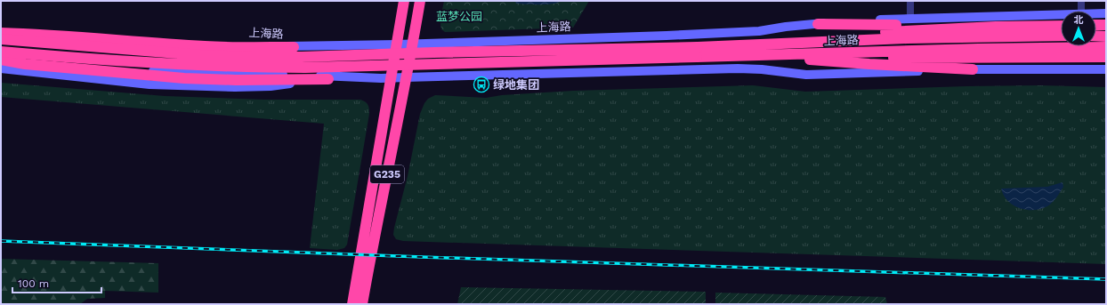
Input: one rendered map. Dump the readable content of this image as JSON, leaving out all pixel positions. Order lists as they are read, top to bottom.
{
  "streets": {
    "highway": ["上海路", "G235"]
  },
  "crossings": [
    ["上海路", "G235"]
  ],
  "parks": ["蓝梦公园"],
  "places": {
    "bus stop": ["绿地集团"]
  },
  "scale_bar": "100 m",
  "north": "top"
}
